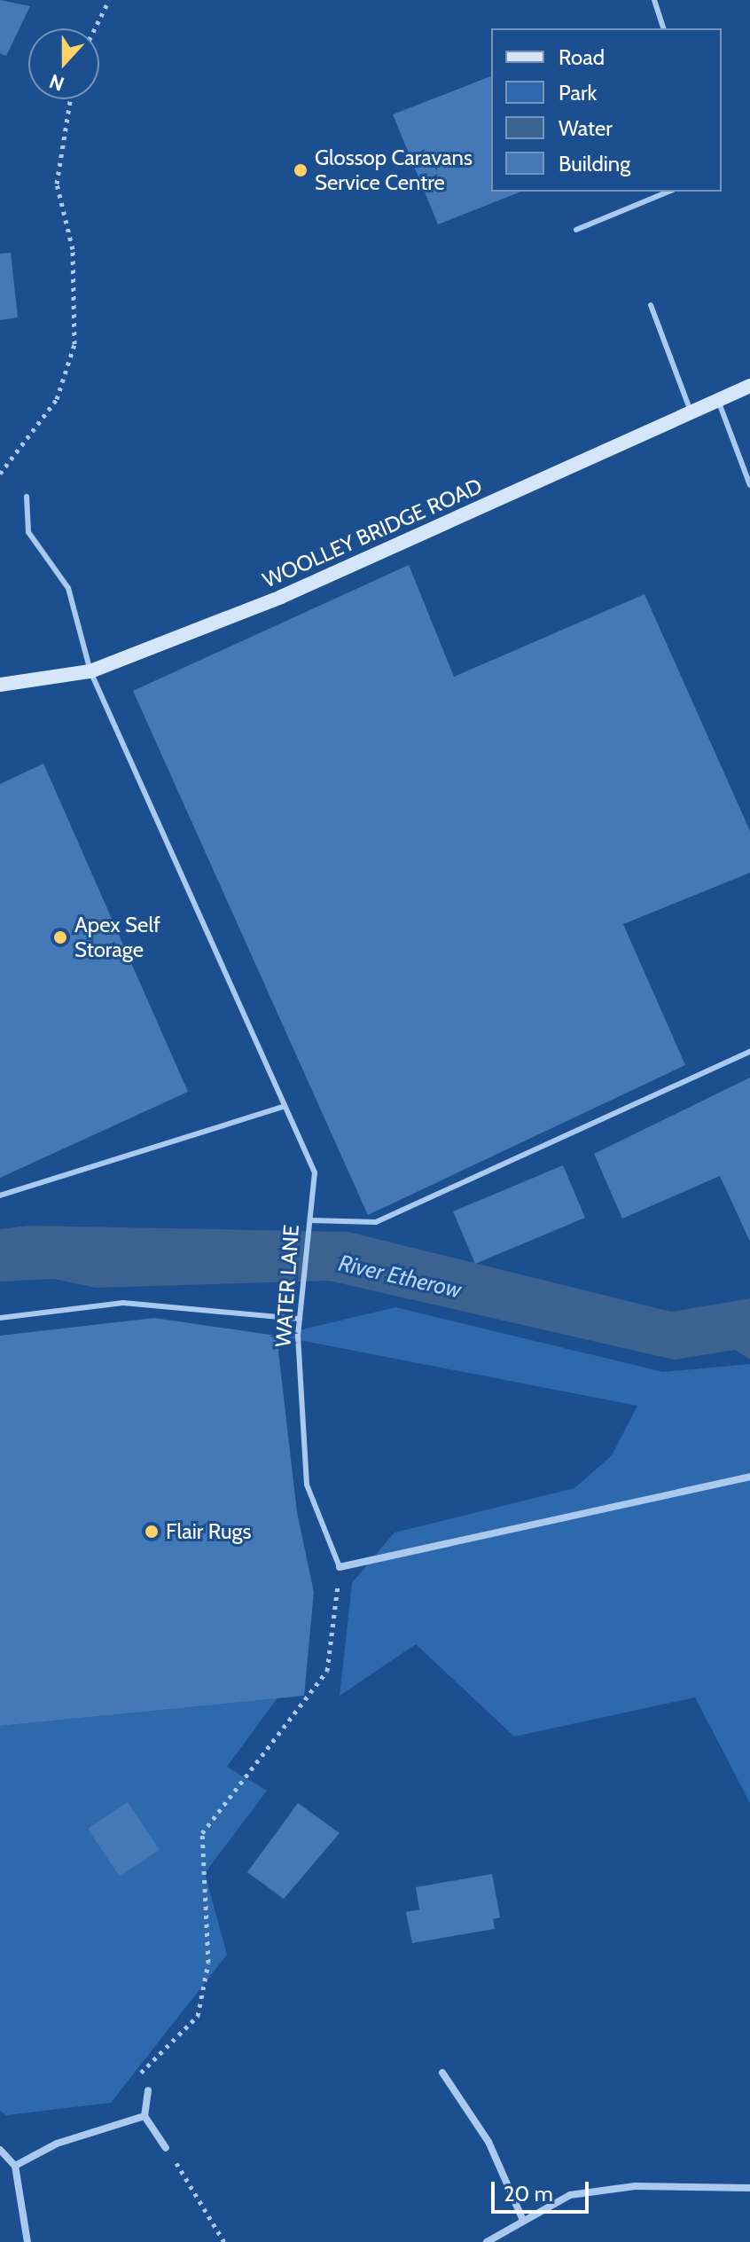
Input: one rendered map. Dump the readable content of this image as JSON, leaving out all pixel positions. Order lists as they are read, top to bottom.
{
  "streets": {
    "street": ["WOOLLEY BRIDGE ROAD"],
    "lane": ["WATER LANE"]
  },
  "crossings": [
    ["WOOLLEY BRIDGE ROAD", "WATER LANE"]
  ],
  "water": ["River Etherow"],
  "places": ["Glossop Caravans Service Centre", "Apex Self Storage", "Flair Rugs"],
  "legend": [
    "Road",
    "Park",
    "Water",
    "Building"
  ],
  "scale_bar": "20 m",
  "north": "bottom"
}
